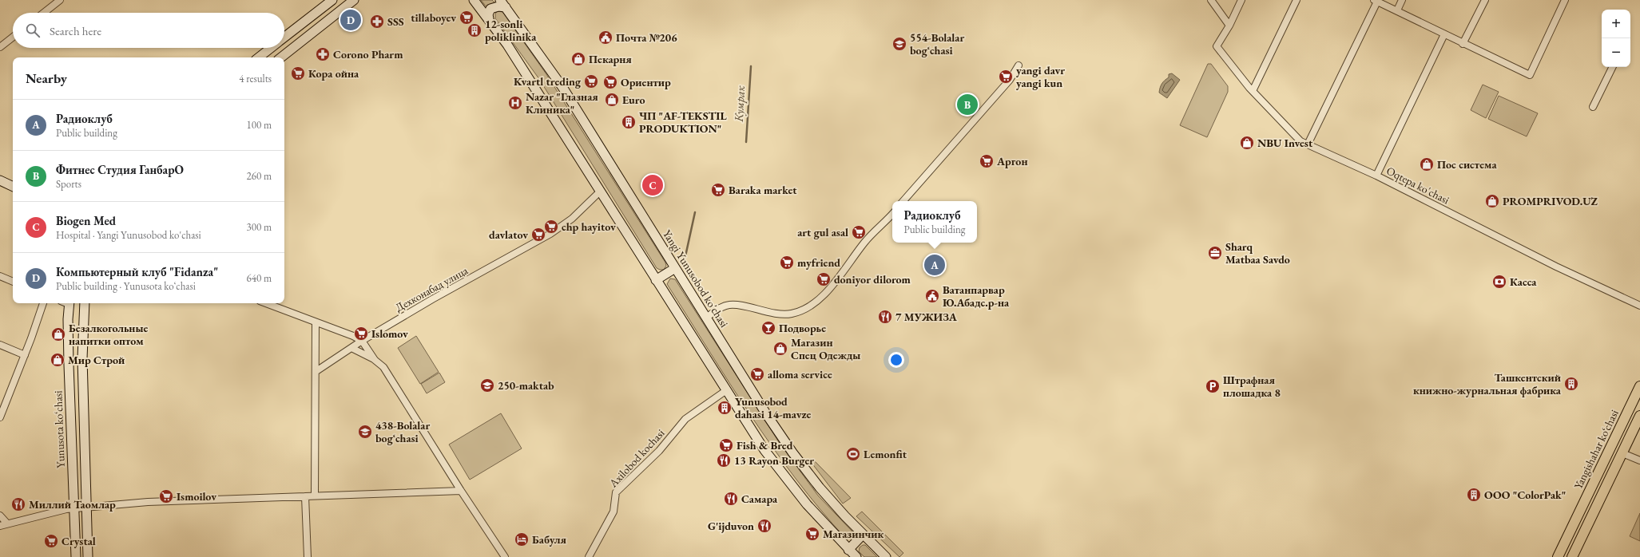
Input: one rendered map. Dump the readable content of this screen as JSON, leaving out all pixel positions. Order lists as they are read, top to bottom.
{
  "streets": {
    "main road": ["Yangi Yunusobod ko'chasi", "Yunusota koʻchasi", "Yangishahar ko‘chasi"],
    "street": ["Oqtepa ko'chasi", "Дехконабад улица", "Axilobod kochasi"]
  },
  "water": ["Кумрак"],
  "places": {
    "supermarket": [
      "tillaboyev",
      "Кора ойна",
      "yangi davr yangi kun",
      "Kvartl treding",
      "Ориентир",
      "Аргон",
      "Baraka market",
      "chp hayitov",
      "art gul asal",
      "davlatov",
      "myfriend",
      "doniyor dilorom",
      "Islomov",
      "alloma service",
      "Fish & Bred",
      "Ismoilov",
      "Магазинчик",
      "Crystal"
    ],
    "pharmacy": ["SSS", "Corono Pharm"],
    "building": [
      "12-sonli poliklinika",
      "ЧП \"AF-TEKSTIL PRODUKTION\"",
      "Ташкентский книжно-журнальная фабрика",
      "Yunusobod dahasi 14-mavze",
      "OOO \"ColorPak\""
    ],
    "public building": ["Почта №206", "Ватанпарвар Ю.Абадс.р-на"],
    "school or university": ["554-Bolalar bogʻchasi", "250-maktab", "438-Bolalar bogʻchasi"],
    "shop": [
      "Пекарня",
      "Euro",
      "NBU Invest",
      "Пос система",
      "PROMPRIVOD.UZ",
      "Безалкогольные напитки оптом",
      "Магазин Спец Одежды",
      "Мир Строй"
    ],
    "hospital": ["Nazar \"Глазная Клиника\""],
    "office": ["Sharq Matbaa Savdo"],
    "bank": ["Касса"],
    "restaurant": [
      "7 МУЖИЗА",
      "13 Rayon Burger",
      "Самара",
      "Миллий Таомлар",
      "G'ijduvon"
    ],
    "bar": ["Подворье"],
    "parking": ["Штрафная плошадка 8"],
    "sports": ["Lemonfit"],
    "hotel": ["Бабуля"]
  },
  "page": {
    "pins": [
      "D",
      "B",
      "C",
      "A"
    ],
    "map_buttons": ["+", "−"],
    "search": "Search here",
    "heading": ["Nearby", "4 results"],
    "list": [
      {
        "mark": "A",
        "name": "Радиоклуб",
        "note": "Public building",
        "value": "100 m"
      },
      {
        "mark": "B",
        "name": "Фитнес Студия ГанбарО",
        "note": "Sports",
        "value": "260 m"
      },
      {
        "mark": "C",
        "name": "Biogen Med",
        "note": "Hospital · Yangi Yunusobod ko'chasi",
        "value": "300 m"
      },
      {
        "mark": "D",
        "name": "Компьютерный клуб \"Fidanza\"",
        "note": "Public building · Yunusota koʻchasi",
        "value": "640 m"
      }
    ],
    "popup": ["Радиоклуб", "Public building"]
  }
}
